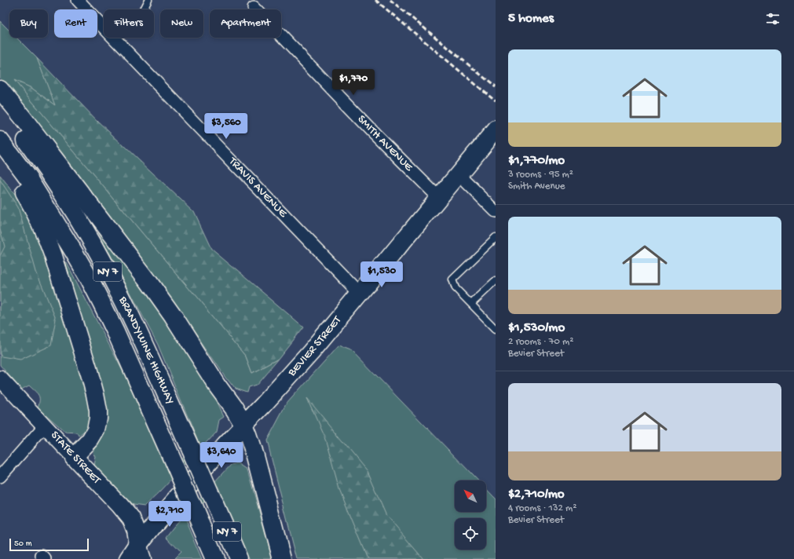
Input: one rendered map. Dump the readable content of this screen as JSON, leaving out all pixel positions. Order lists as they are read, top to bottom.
{
  "streets": {
    "main road": [
      "NY 7",
      "BEVIER STREET",
      "BRANDYWINE HIGHWAY",
      "STATE STREET"
    ],
    "street": ["SMITH AVENUE", "TRAVIS AVENUE"]
  },
  "crossings": [
    ["SMITH AVENUE", "BEVIER STREET"],
    ["TRAVIS AVENUE", "BEVIER STREET"],
    ["BEVIER STREET", "STATE STREET"]
  ],
  "scale_bar": "50 m",
  "north": "top left",
  "page": {
    "heading": "5 homes",
    "chip": [
      "Buy",
      "Rent",
      "Filters",
      "New",
      "Apartment"
    ],
    "list": [
      {
        "name": "$1,770/mo",
        "note": "3 rooms · 95 m² · Smith Avenue"
      },
      {
        "name": "$1,530/mo",
        "note": "2 rooms · 70 m² · Bevier Street"
      },
      {
        "name": "$2,710/mo",
        "note": "4 rooms · 132 m² · Bevier Street"
      }
    ],
    "price": [
      "$1,770",
      "$3,560",
      "$1,530",
      "$3,640",
      "$2,710"
    ],
    "scale": "50 m"
  }
}
